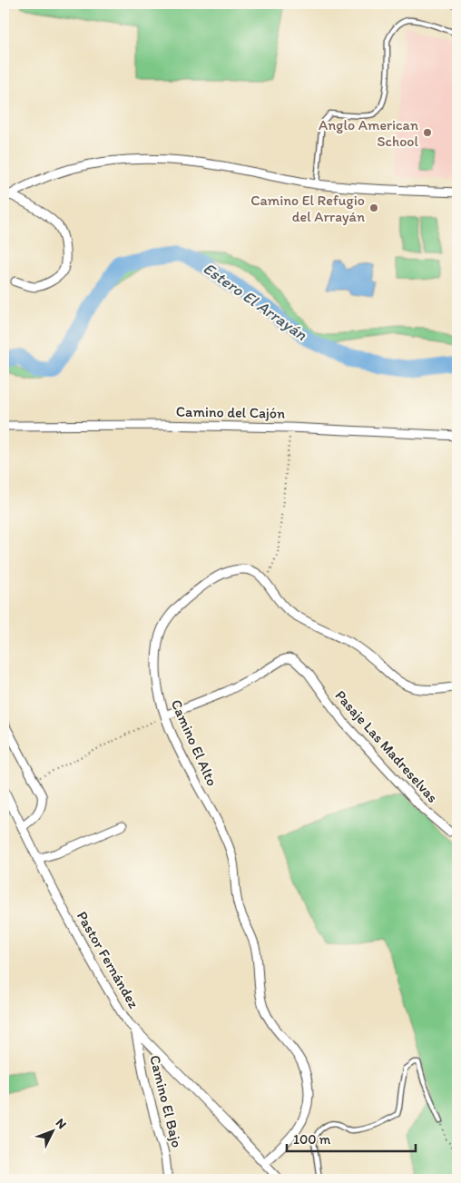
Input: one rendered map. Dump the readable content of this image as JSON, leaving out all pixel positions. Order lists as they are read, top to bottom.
{
  "streets": {
    "street": [
      "Camino del Cajón",
      "Camino El Alto",
      "Pasaje Las Madreselvas",
      "Pastor Fernández",
      "Camino El Bajo"
    ]
  },
  "crossings": [
    ["Camino El Alto", "Pasaje Las Madreselvas"],
    ["Camino El Alto", "Pastor Fernández"],
    ["Pastor Fernández", "Camino El Bajo"]
  ],
  "water": ["Estero El Arrayán"],
  "places": ["Anglo American School", "Camino El Refugio del Arrayán"],
  "scale_bar": "100 m",
  "north": "top right"
}
